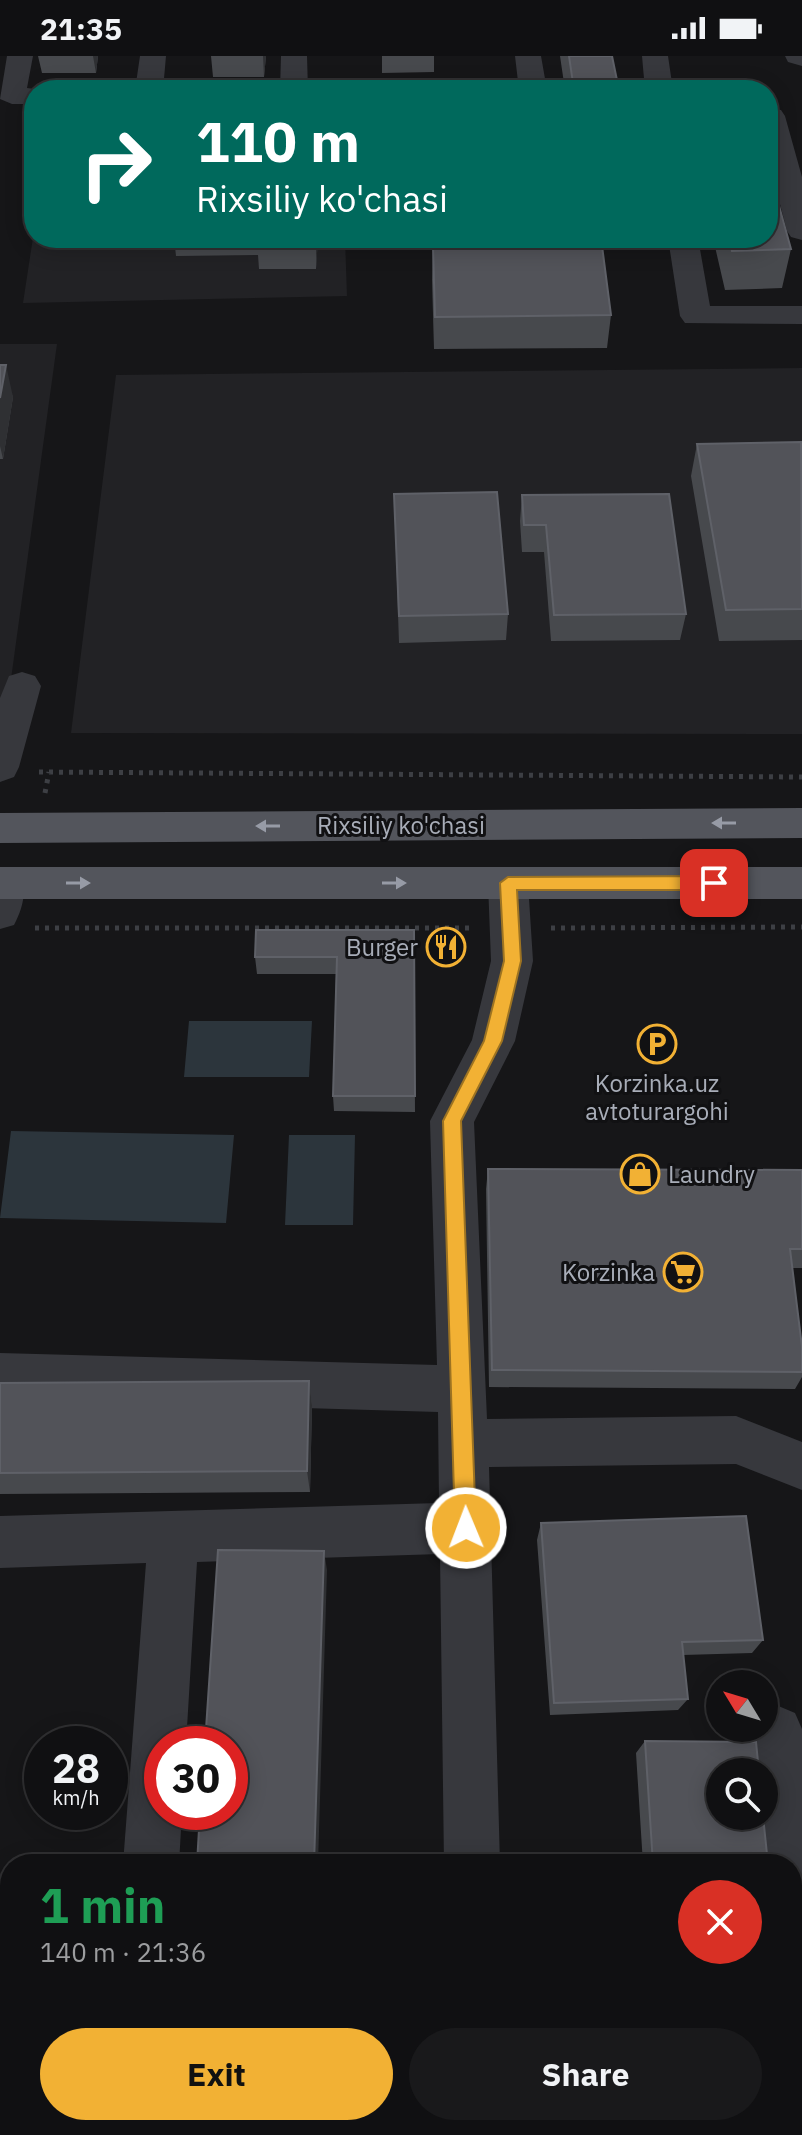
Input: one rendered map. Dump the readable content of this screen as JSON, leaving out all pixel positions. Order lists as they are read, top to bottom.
{
  "streets": {
    "main road": ["Rixsiliy ko'chasi"]
  },
  "places": {
    "restaurant": ["Burger"],
    "parking": ["Korzinka.uz avtoturargohi"],
    "shop": ["Laundry"],
    "supermarket": ["Korzinka"]
  },
  "north": "top left",
  "page": {
    "status": "21:35",
    "turn": ["110 m", "Rixsiliy ko'chasi"],
    "speed": "28 km/h",
    "limit": "30",
    "heading": ["1 min", "140 m · 21:36"],
    "buttons": ["Exit", "Share"]
  }
}
